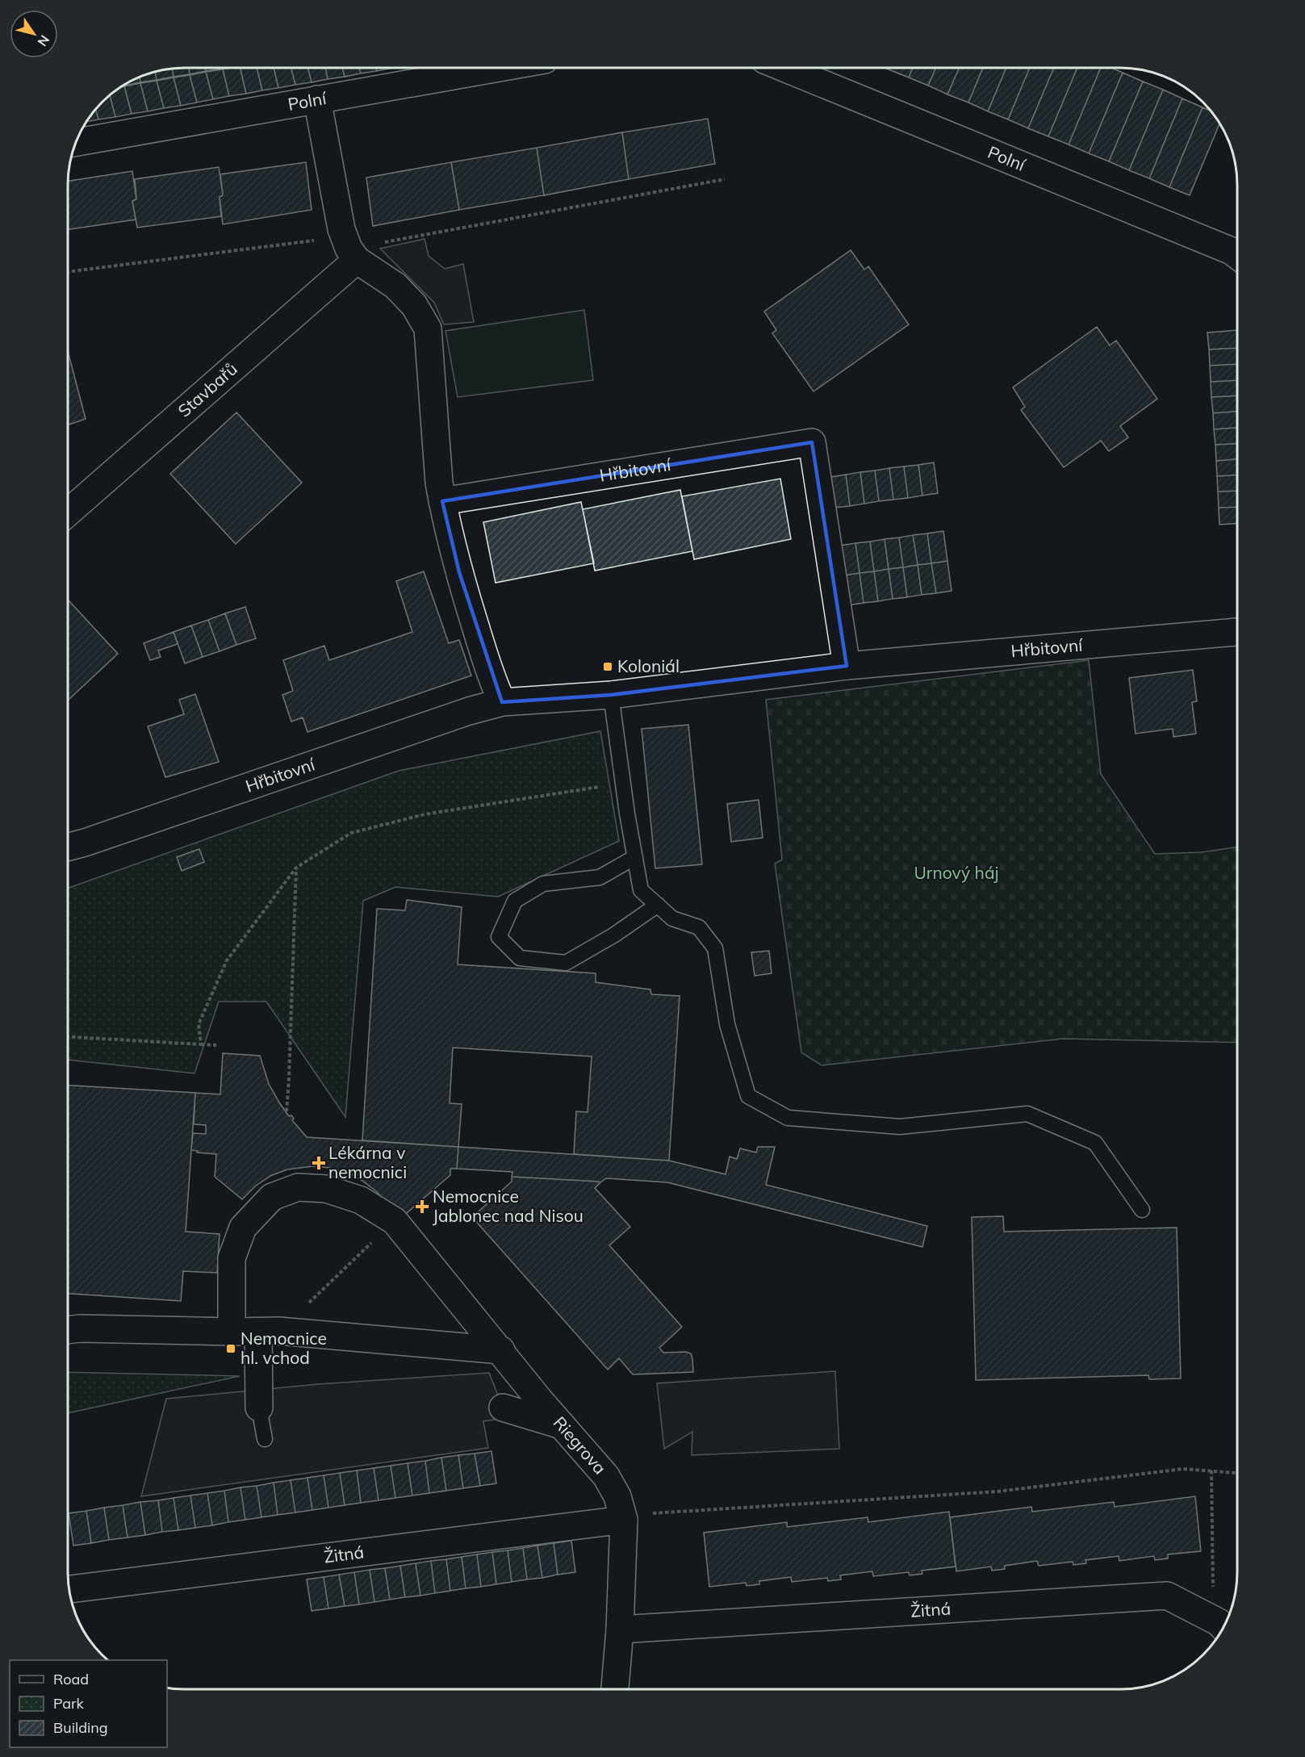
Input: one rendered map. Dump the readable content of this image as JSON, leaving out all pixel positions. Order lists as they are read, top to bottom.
{
  "streets": {
    "street": [
      "Polní",
      "Stavbařů",
      "Hřbitovní",
      "Riegrova",
      "Žitná"
    ]
  },
  "crossings": [
    ["Riegrova", "Žitná"]
  ],
  "parks": ["Urnový háj"],
  "places": {
    "transit": ["Koloniál", "Nemocnice hl. vchod"],
    "health": ["Lékárna v nemocnici", "Nemocnice Jablonec nad Nisou"]
  },
  "legend": ["Road", "Park", "Building"],
  "north": "bottom right"
}
